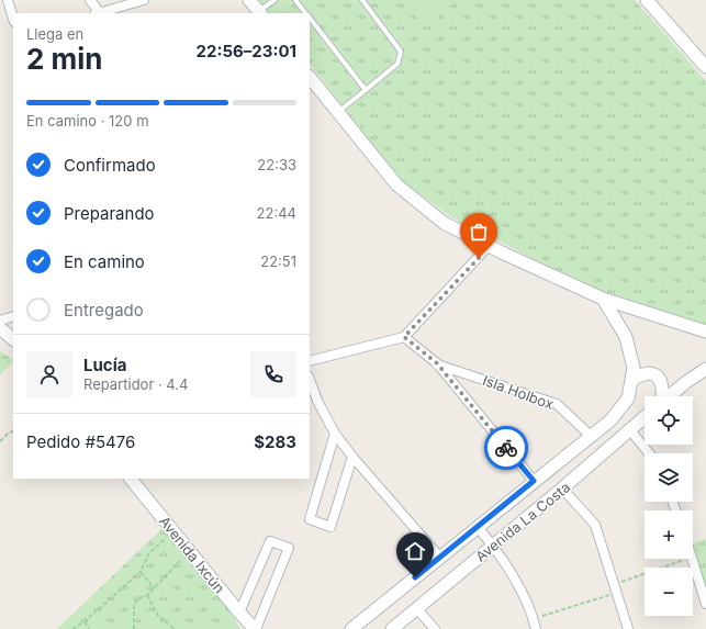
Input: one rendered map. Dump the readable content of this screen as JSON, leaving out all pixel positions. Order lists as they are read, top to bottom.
{
  "streets": {
    "main road": ["Avenida La Costa", "Avenida Ixcún"],
    "street": ["Isla Holbox"]
  },
  "crossings": [
    ["Isla Holbox", "Avenida La Costa"]
  ],
  "page": {
    "heading": ["2 min", "Llega en", "22:56–23:01"],
    "panel": [
      "Lucía",
      "Repartidor · 4.4",
      "Pedido #5476",
      "$283"
    ],
    "bar": "En camino · 120 m",
    "list": [
      ["Confirmado", "22:33"],
      ["Preparando", "22:44"],
      ["En camino", "22:51"],
      "Entregado"
    ],
    "map_buttons": ["+", "−"]
  }
}
